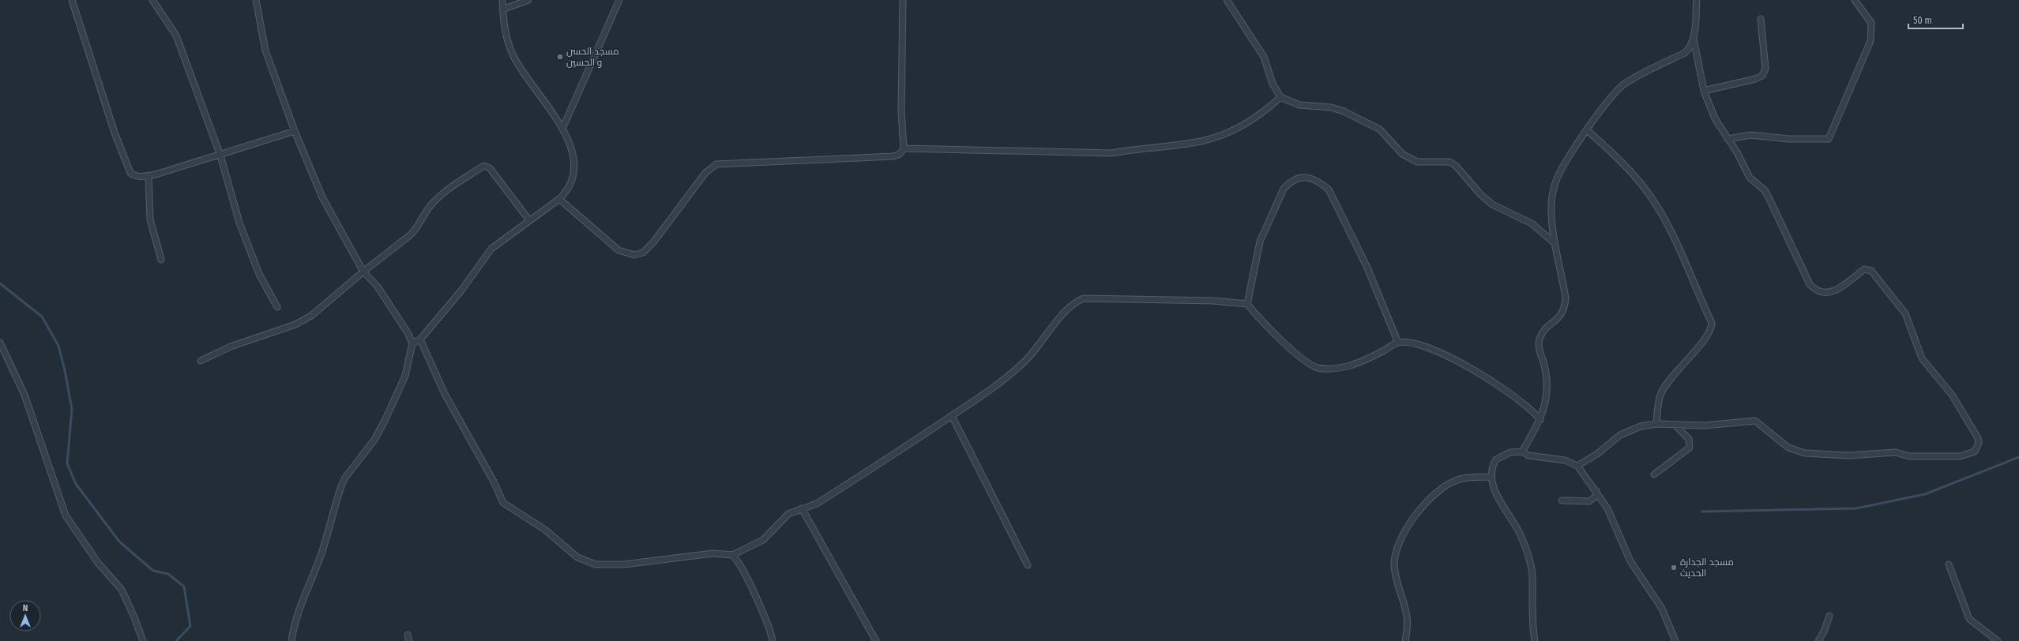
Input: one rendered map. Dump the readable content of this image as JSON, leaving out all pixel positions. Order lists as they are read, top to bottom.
{
  "places": ["مسجد الحسن و الحسين", "مسجد الجدارة الحديث"],
  "scale_bar": "50 m",
  "north": "top"
}
